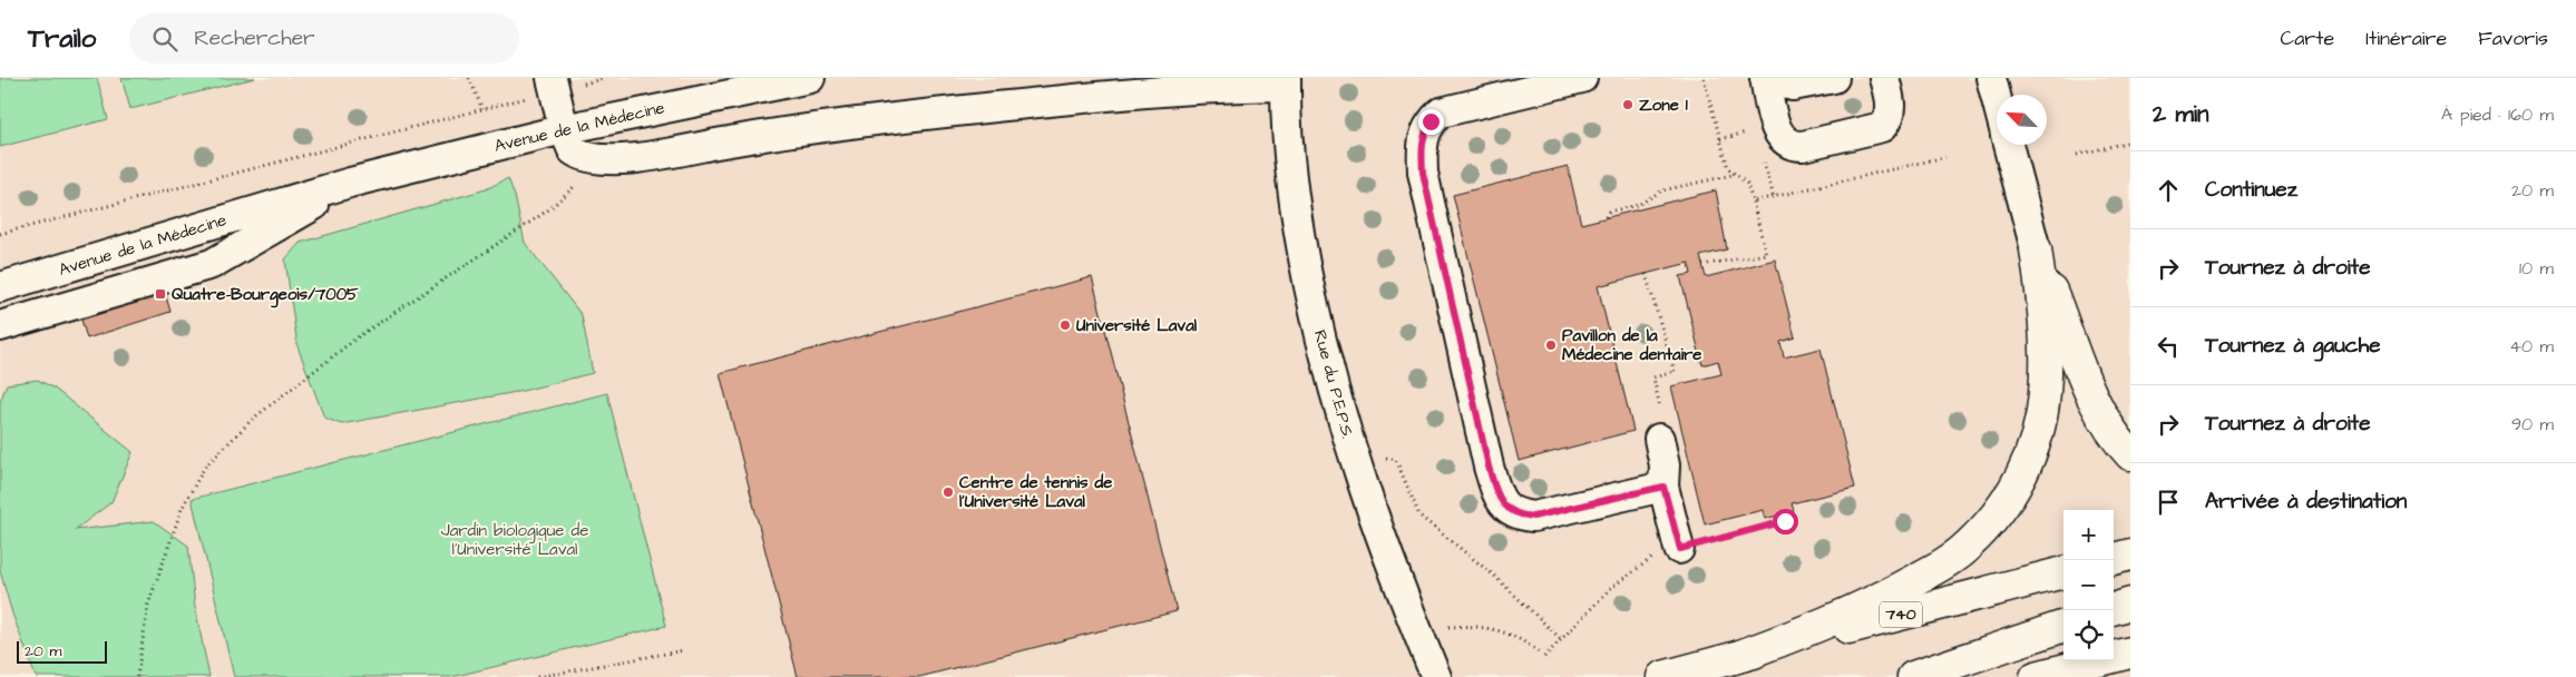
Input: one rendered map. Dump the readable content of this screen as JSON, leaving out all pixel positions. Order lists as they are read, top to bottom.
{
  "streets": {
    "highway": ["740"],
    "street": ["Avenue de la Médecine", "Rue du P.E.P.S."]
  },
  "parks": ["Jardin biologique de l'Université Laval"],
  "places": {
    "other": [
      "Zone 1",
      "Université Laval",
      "Pavillon de la Médecine dentaire",
      "Centre de tennis de l’Université Laval"
    ],
    "transit": ["Quatre-Bourgeois/7005"]
  },
  "scale_bar": "20 m",
  "north": "top left",
  "page": {
    "header": "Trailo",
    "search": "Rechercher",
    "nav": ["Carte", "Itinéraire", "Favoris"],
    "heading": ["2 min", "À pied · 160 m"],
    "list": [
      ["Continuez", "20 m"],
      ["Tournez à droite", "10 m"],
      ["Tournez à gauche", "40 m"],
      ["Tournez à droite", "90 m"],
      "Arrivée à destination"
    ],
    "map_buttons": ["+", "−"],
    "scale": "20 m"
  }
}
